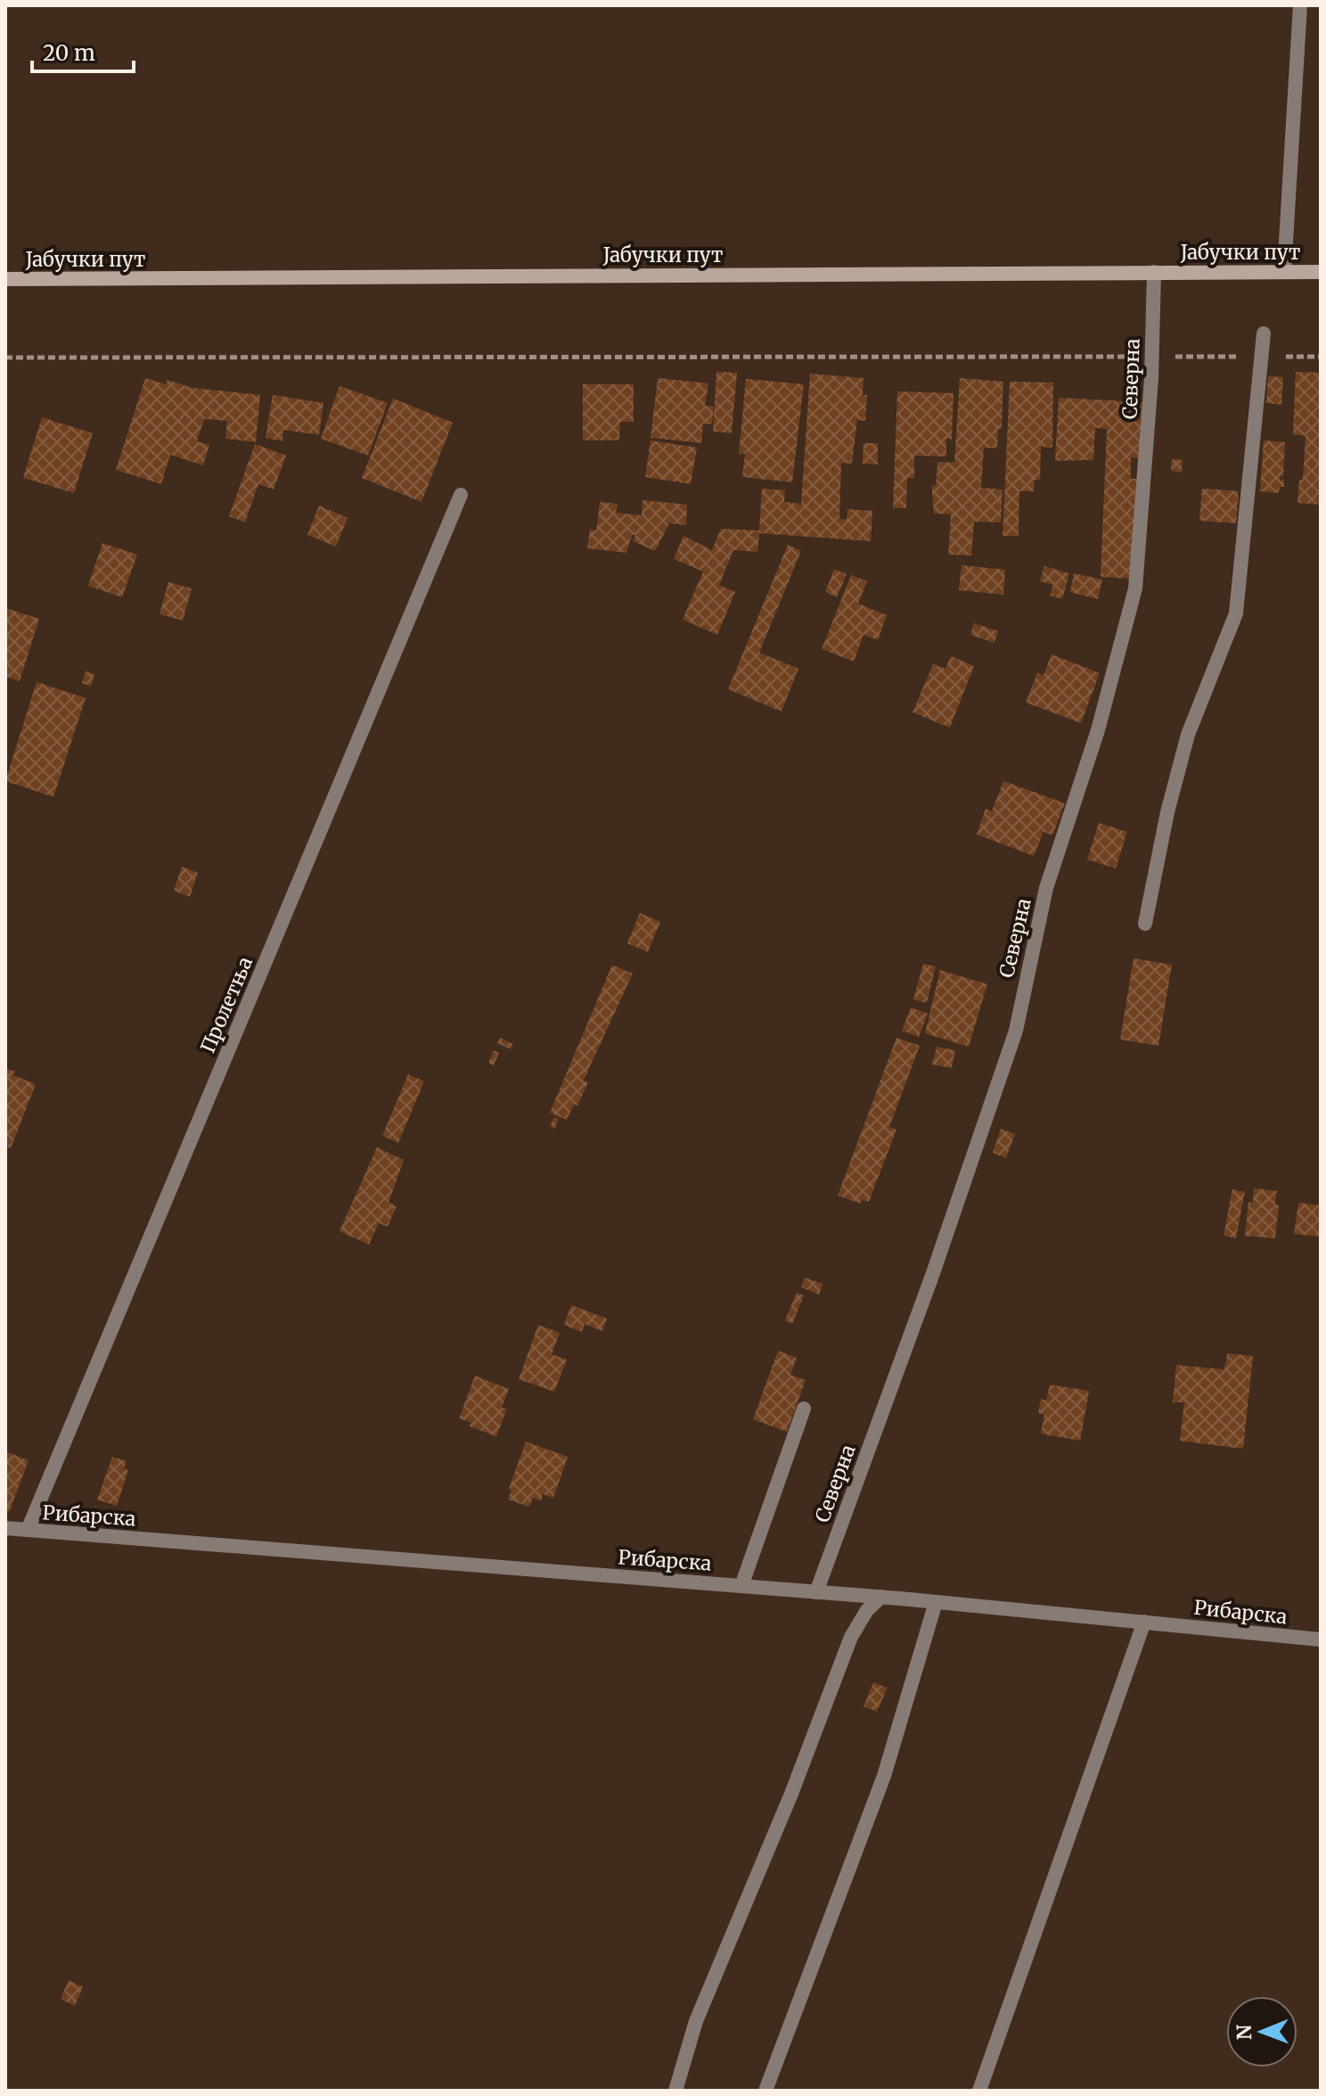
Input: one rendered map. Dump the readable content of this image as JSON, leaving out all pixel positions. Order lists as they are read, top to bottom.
{
  "streets": {
    "main road": ["Јабучки пут"],
    "street": ["Северна", "Пролетња", "Рибарска"]
  },
  "crossings": [
    ["Јабучки пут", "Северна"],
    ["Северна", "Рибарска"],
    ["Пролетња", "Рибарска"]
  ],
  "scale_bar": "20 m",
  "north": "left"
}
